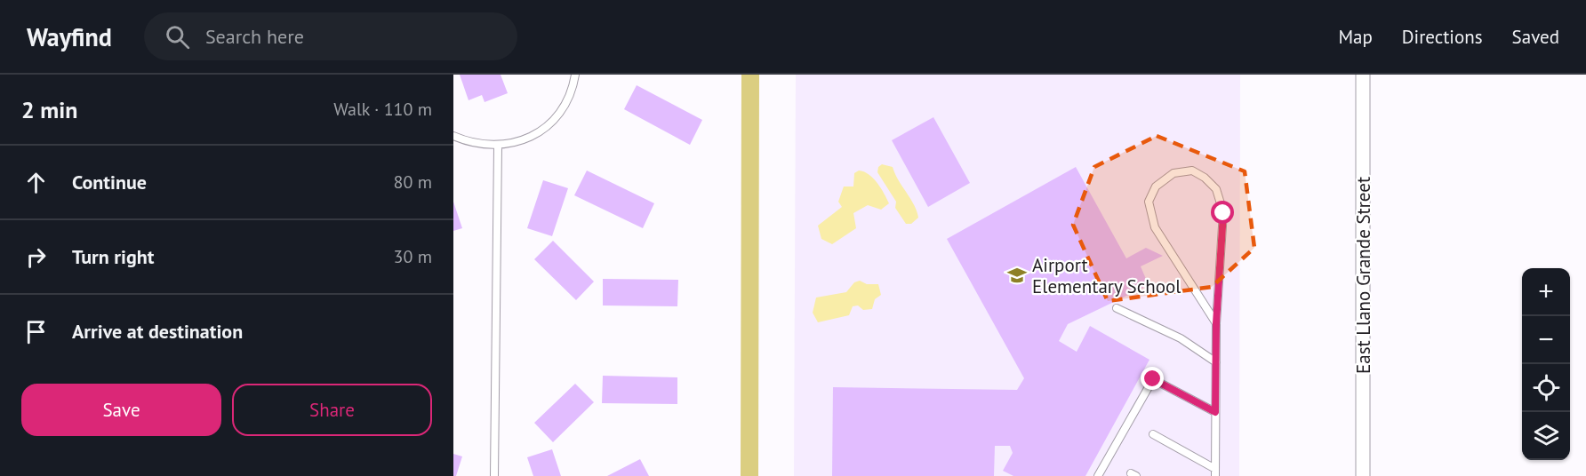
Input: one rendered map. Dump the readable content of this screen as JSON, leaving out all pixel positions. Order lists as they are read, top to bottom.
{
  "streets": {
    "street": ["East Llano Grande Street"]
  },
  "places": {
    "school or university": ["Airport Elementary School"]
  },
  "page": {
    "header": "Wayfind",
    "search": "Search here",
    "nav": ["Map", "Directions", "Saved"],
    "heading": ["2 min", "Walk · 110 m"],
    "list": [
      ["Continue", "80 m"],
      ["Turn right", "30 m"],
      "Arrive at destination"
    ],
    "map_buttons": ["+", "−"],
    "buttons": ["Save", "Share"]
  }
}
